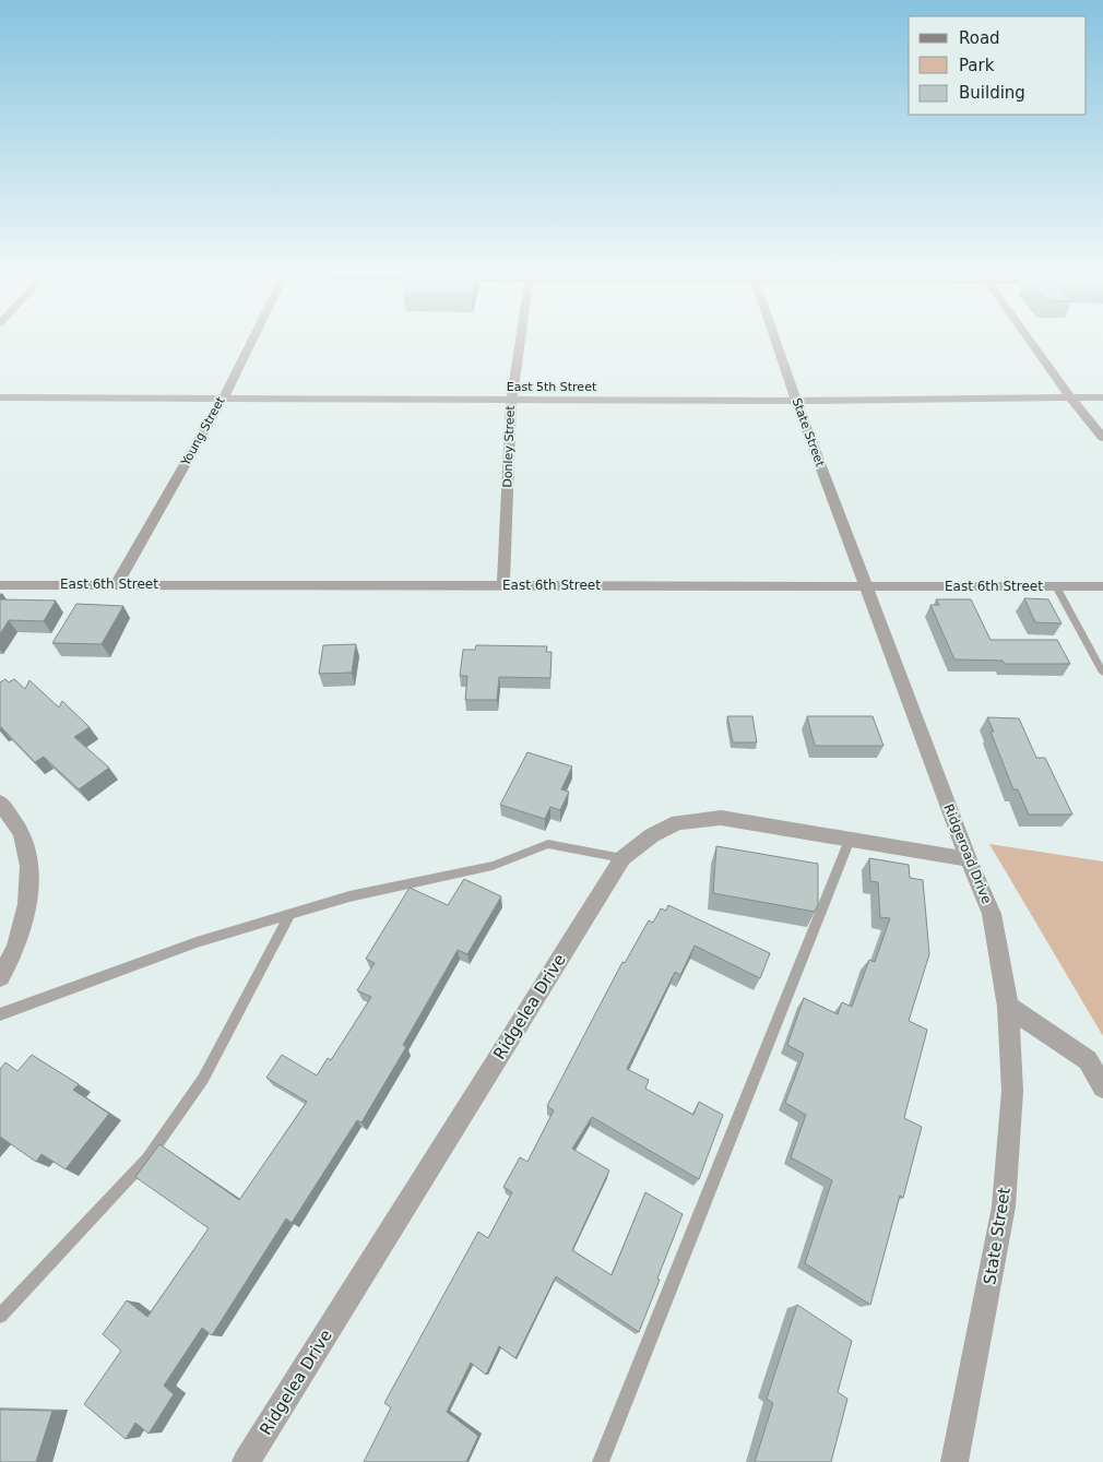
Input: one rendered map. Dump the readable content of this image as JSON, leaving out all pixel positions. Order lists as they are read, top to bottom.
{
  "streets": {
    "street": [
      "East 5th Street",
      "Young Street",
      "State Street",
      "Donley Street",
      "East 6th Street",
      "Ridgeroad Drive",
      "Ridgelea Drive"
    ]
  },
  "crossings": [
    ["East 5th Street", "Young Street"],
    ["East 5th Street", "State Street"],
    ["East 5th Street", "Donley Street"],
    ["Young Street", "East 6th Street"],
    ["State Street", "East 6th Street"],
    ["State Street", "Ridgeroad Drive"],
    ["Donley Street", "East 6th Street"],
    ["East 6th Street", "Ridgeroad Drive"],
    ["Ridgeroad Drive", "Ridgelea Drive"]
  ],
  "legend": ["Road", "Park", "Building"]
}
